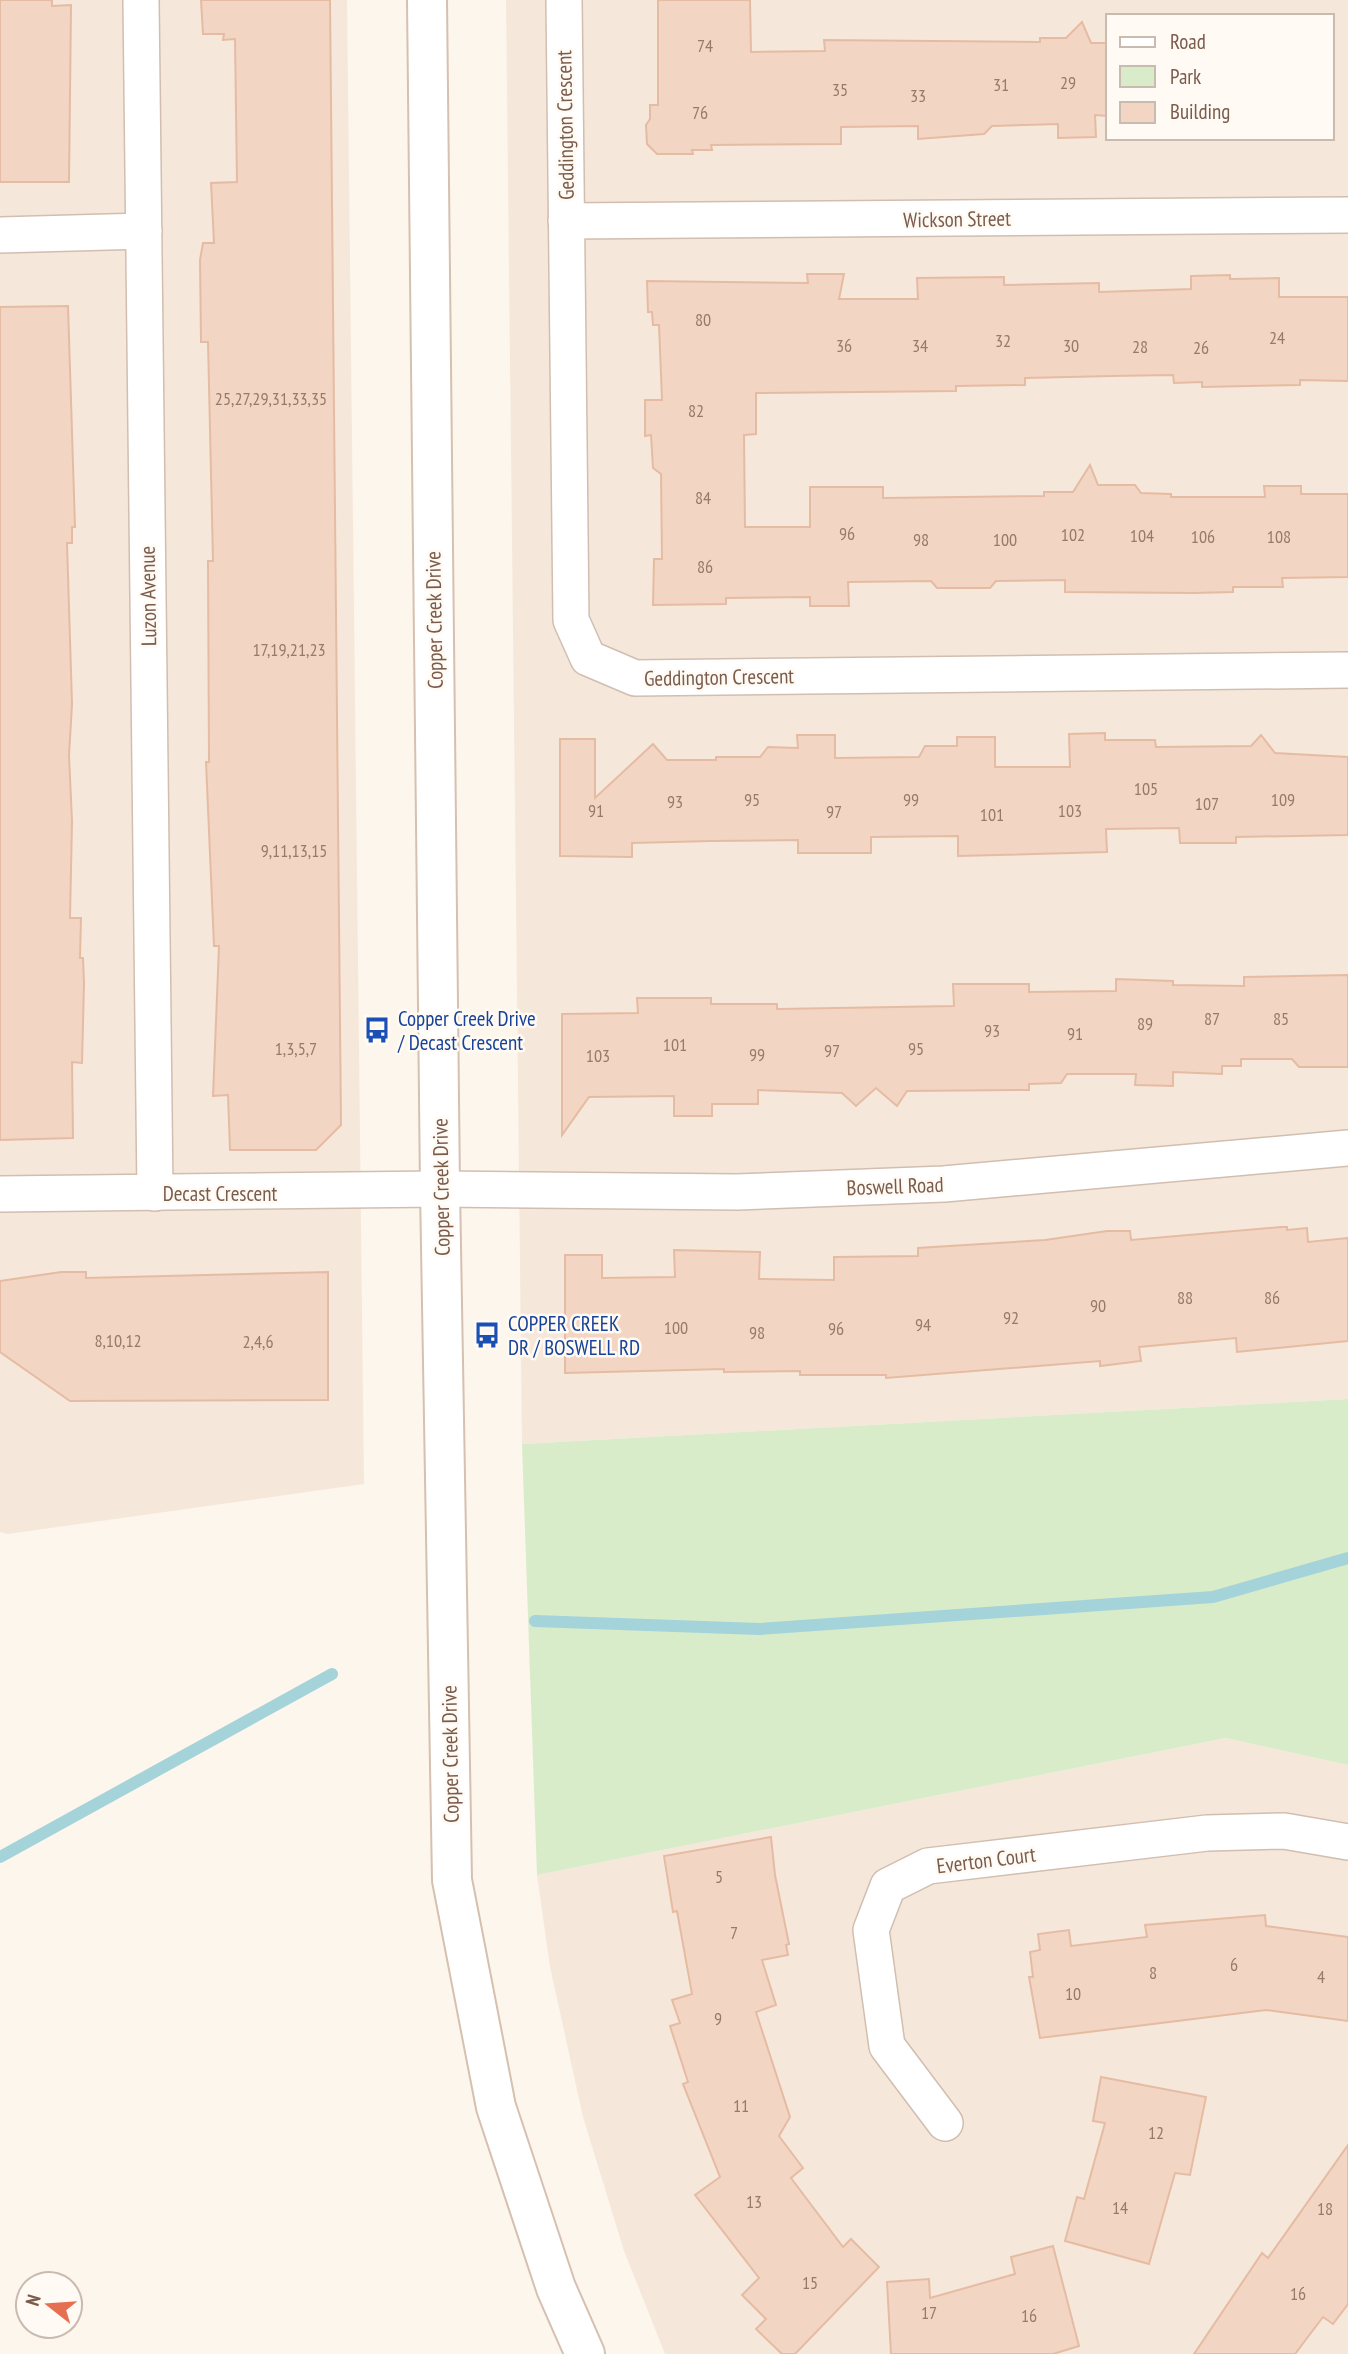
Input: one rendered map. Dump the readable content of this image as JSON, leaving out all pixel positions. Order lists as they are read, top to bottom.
{
  "streets": {
    "street": [
      "Geddington Crescent",
      "Wickson Street",
      "Luzon Avenue",
      "Copper Creek Drive",
      "Boswell Road",
      "Decast Crescent",
      "Everton Court"
    ]
  },
  "crossings": [
    ["Geddington Crescent", "Wickson Street"],
    ["Luzon Avenue", "Decast Crescent"],
    ["Copper Creek Drive", "Boswell Road"],
    ["Copper Creek Drive", "Decast Crescent"],
    ["Boswell Road", "Decast Crescent"]
  ],
  "places": {
    "bus stop": ["Copper Creek Drive / Decast Crescent", "COPPER CREEK DR / BOSWELL RD"]
  },
  "house_numbers": [
    "74",
    "29",
    "31",
    "35",
    "33",
    "76",
    "80",
    "24",
    "32",
    "36",
    "34",
    "30",
    "28",
    "26",
    "25,27,29,31,33,35",
    "82",
    "84",
    "96",
    "102",
    "104",
    "106",
    "108",
    "98",
    "100",
    "86",
    "17,19,21,23",
    "105",
    "95",
    "99",
    "109",
    "93",
    "107",
    "91",
    "103",
    "97",
    "101",
    "9,11,13,15",
    "87",
    "85",
    "89",
    "93",
    "91",
    "101",
    "1,3,5,7",
    "95",
    "97",
    "99",
    "103",
    "88",
    "86",
    "90",
    "92",
    "94",
    "100",
    "96",
    "98",
    "8,10,12",
    "2,4,6",
    "5",
    "7",
    "6",
    "8",
    "4",
    "10",
    "9",
    "11",
    "12",
    "13",
    "14",
    "18",
    "15",
    "16",
    "17",
    "16"
  ],
  "legend": ["Road", "Park", "Building"],
  "north": "left"
}
